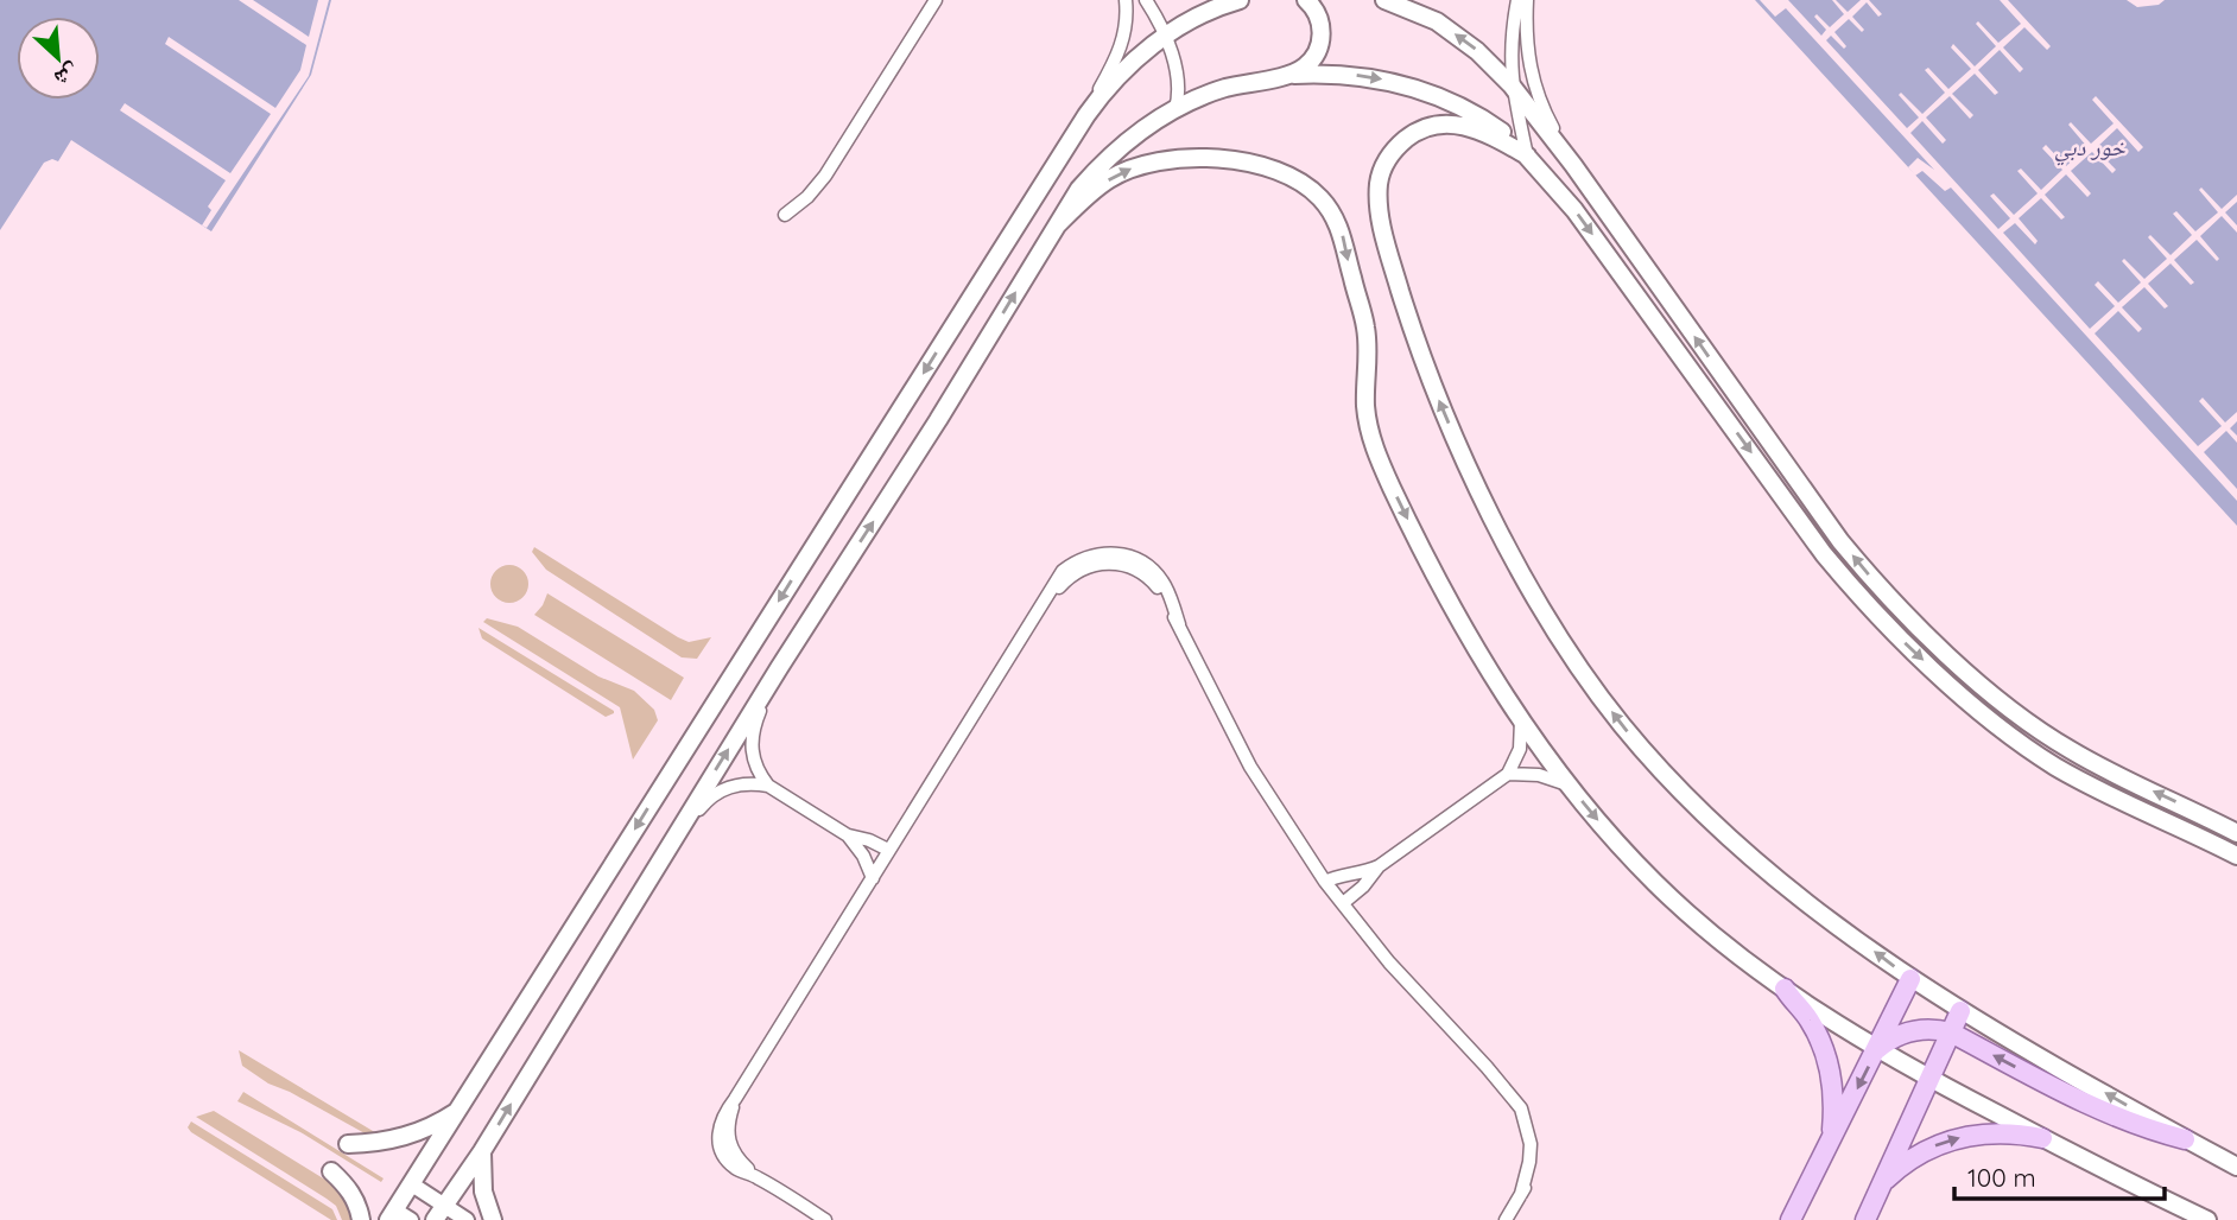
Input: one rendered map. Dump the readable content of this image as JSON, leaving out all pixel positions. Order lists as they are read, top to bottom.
{
  "water": ["خور دبي"],
  "scale_bar": "100 m",
  "north": "bottom right"
}
